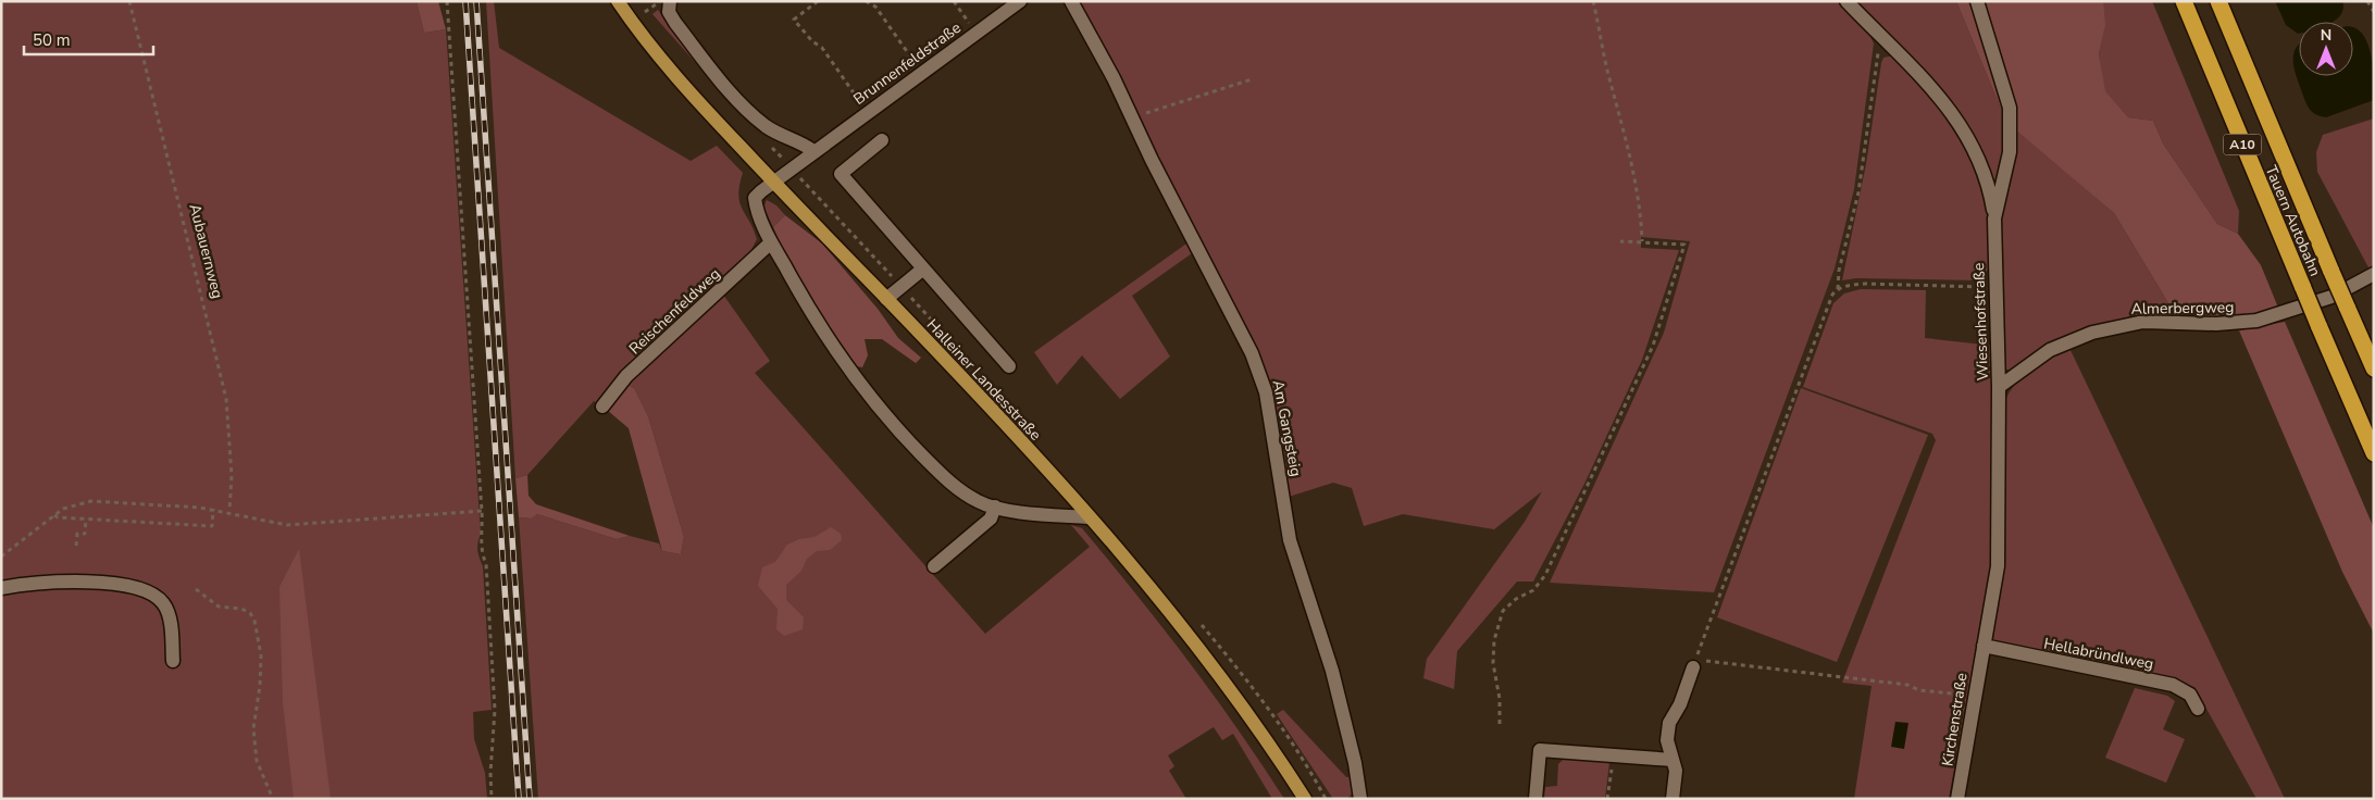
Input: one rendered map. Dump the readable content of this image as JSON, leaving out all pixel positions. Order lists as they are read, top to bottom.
{
  "streets": {
    "highway": ["A10", "Tauern Autobahn"],
    "main road": ["Halleiner Landesstraße"],
    "street": [
      "Brunnenfeldstraße",
      "Almerbergweg",
      "Reischenfeldweg",
      "Wiesenhofstraße",
      "Am Gangsteig",
      "Hellabründlweg",
      "Kirchenstraße"
    ],
    "path": ["Aubauernweg"]
  },
  "crossings": [
    ["Brunnenfeldstraße", "Reischenfeldweg"],
    ["Brunnenfeldstraße", "Halleiner Landesstraße"],
    ["Almerbergweg", "Wiesenhofstraße"],
    ["Wiesenhofstraße", "Hellabründlweg"],
    ["Wiesenhofstraße", "Kirchenstraße"],
    ["Hellabründlweg", "Kirchenstraße"]
  ],
  "scale_bar": "50 m",
  "north": "top"
}
